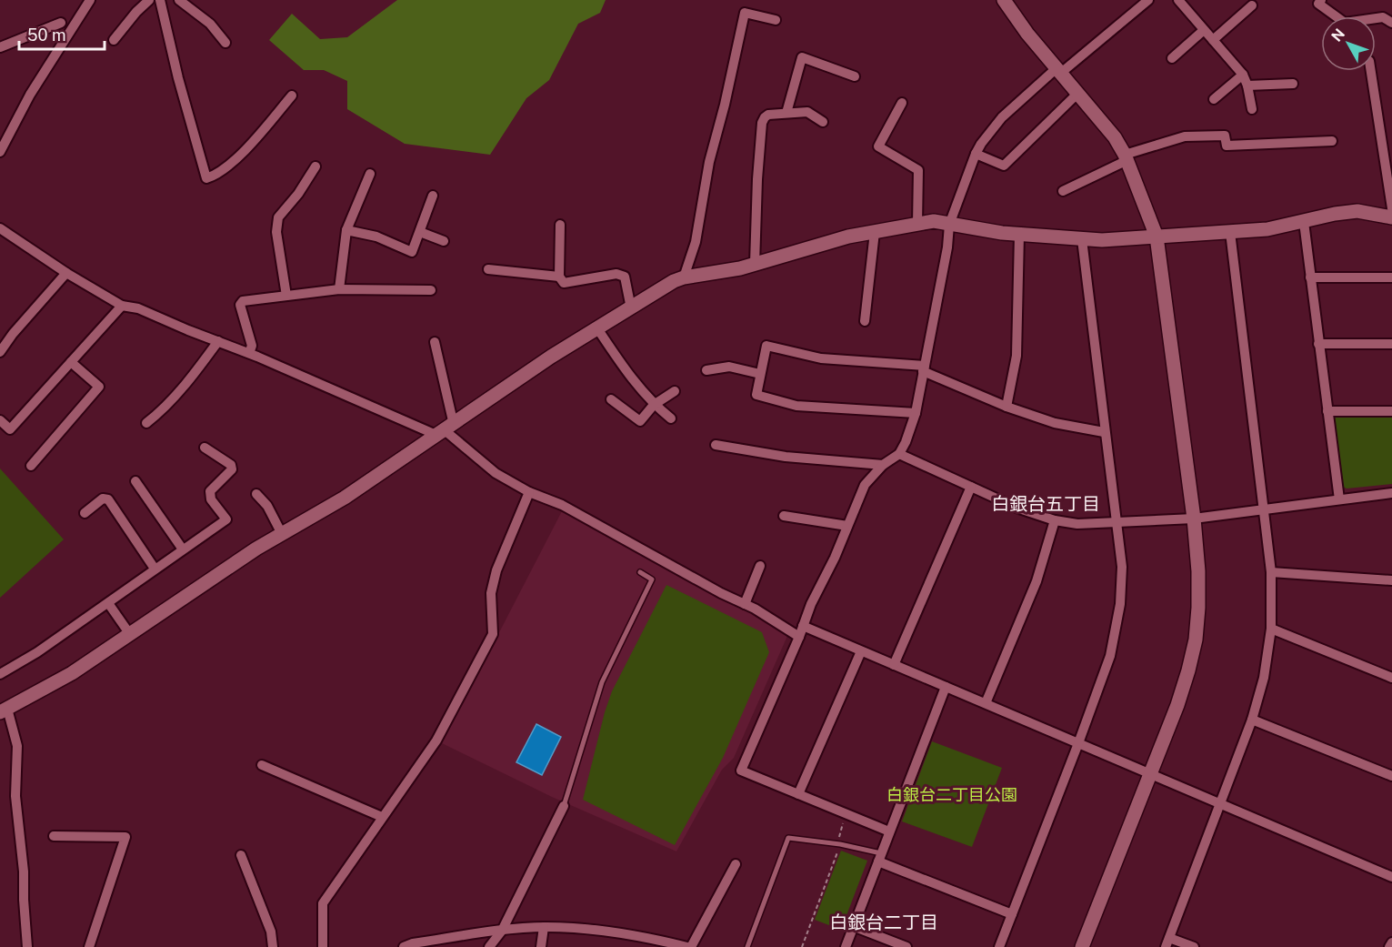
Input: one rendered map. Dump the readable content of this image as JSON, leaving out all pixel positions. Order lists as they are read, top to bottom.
{
  "districts": ["白銀台五丁目", "白銀台二丁目"],
  "parks": ["白銀台二丁目公園"],
  "scale_bar": "50 m",
  "north": "top left"
}
